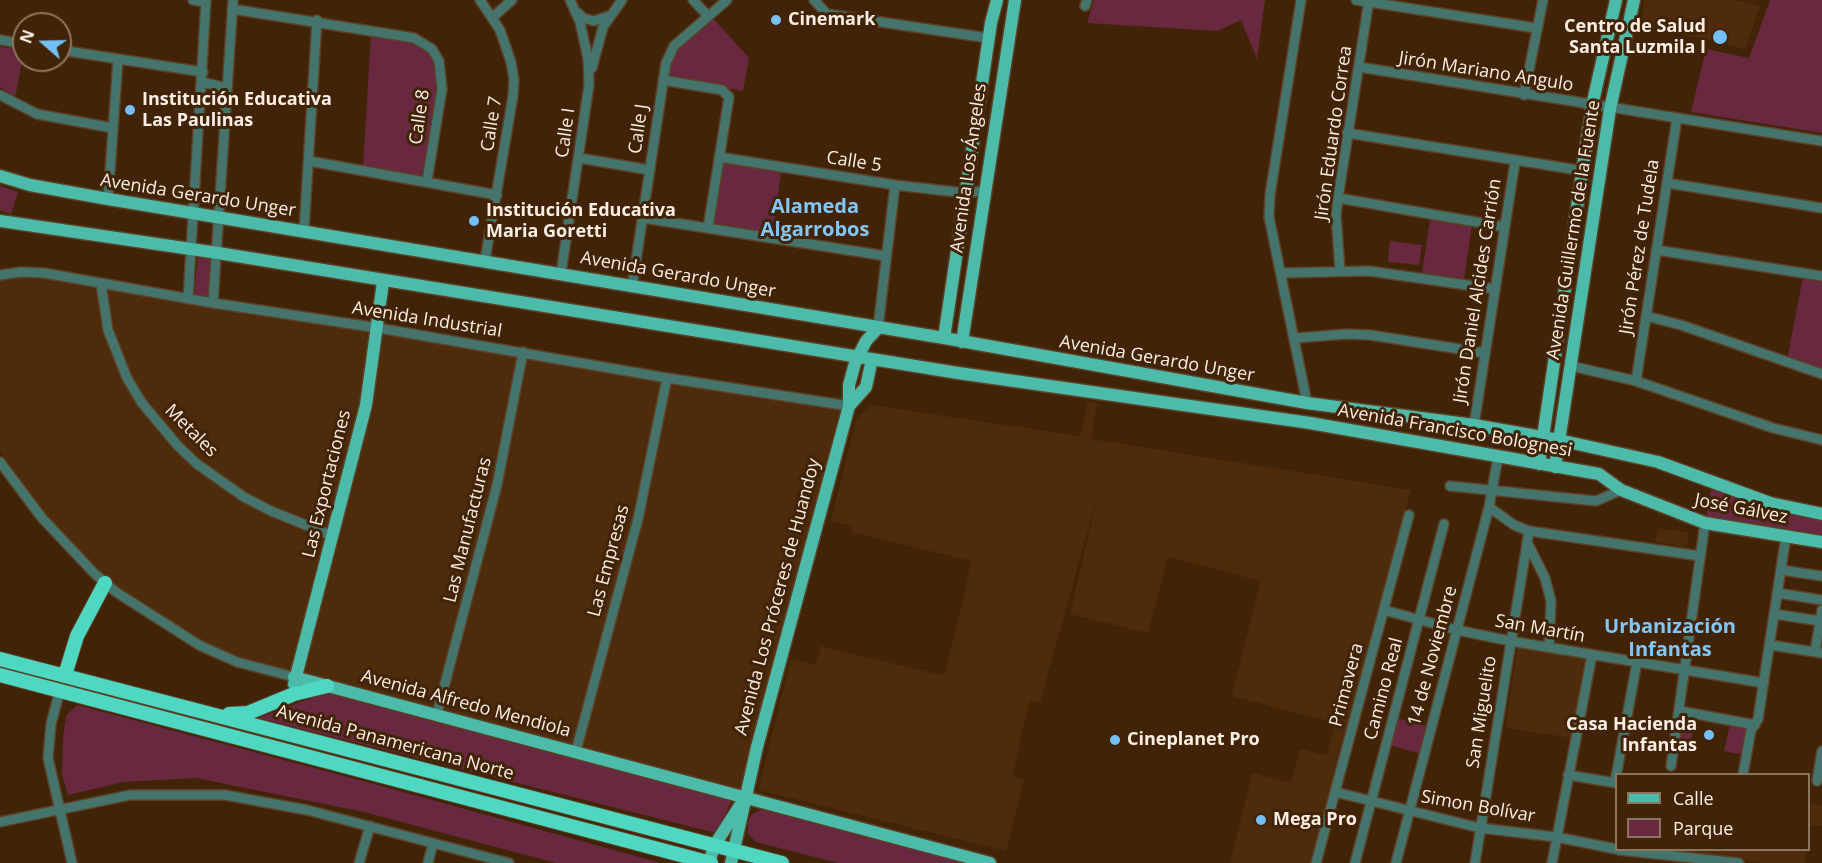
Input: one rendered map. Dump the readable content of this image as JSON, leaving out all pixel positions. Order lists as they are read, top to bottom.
{
  "streets": {
    "highway": ["Avenida Panamericana Norte"],
    "main road": [
      "Avenida Los Ángeles",
      "Avenida Gerardo Unger",
      "Avenida Guillermo de la Fuente",
      "Avenida Francisco Bolognesi",
      "Las Exportaciones",
      "José Gálvez",
      "Avenida Los Próceres de Huandoy",
      "Avenida Alfredo Mendiola"
    ],
    "street": [
      "Jirón Mariano Angulo",
      "Calle 8",
      "Calle 7",
      "Calle J",
      "Calle I",
      "Jirón Eduardo Correa",
      "Calle 5",
      "Jirón Pérez de Tudela",
      "Jirón Daniel Alcides Carrión",
      "Avenida Industrial",
      "Metales",
      "Las Manufacturas",
      "Las Empresas",
      "San Martín",
      "14 de Noviembre",
      "Primavera",
      "Camino Real",
      "San Miguelito",
      "Simon Bolívar"
    ]
  },
  "crossings": [
    ["Jirón Mariano Angulo", "Jirón Eduardo Correa"],
    ["Jirón Mariano Angulo", "Avenida Guillermo de la Fuente"],
    ["Jirón Mariano Angulo", "Jirón Pérez de Tudela"],
    ["Calle 7", "Avenida Gerardo Unger"],
    ["Calle J", "Avenida Gerardo Unger"],
    ["Calle I", "Avenida Gerardo Unger"],
    ["Calle 5", "Avenida Los Ángeles"],
    ["Avenida Los Ángeles", "Avenida Gerardo Unger"],
    ["Avenida Gerardo Unger", "Avenida Guillermo de la Fuente"],
    ["Avenida Gerardo Unger", "Jirón Daniel Alcides Carrión"],
    ["Avenida Gerardo Unger", "Avenida Francisco Bolognesi"],
    ["Avenida Gerardo Unger", "Las Exportaciones"],
    ["Avenida Gerardo Unger", "Avenida Los Próceres de Huandoy"],
    ["Avenida Guillermo de la Fuente", "Avenida Francisco Bolognesi"],
    ["Avenida Industrial", "Metales"],
    ["Avenida Industrial", "Las Exportaciones"],
    ["Avenida Industrial", "Las Manufacturas"],
    ["Avenida Industrial", "Las Empresas"],
    ["Avenida Industrial", "Avenida Los Próceres de Huandoy"],
    ["Metales", "Las Exportaciones"],
    ["Avenida Francisco Bolognesi", "José Gálvez"],
    ["Avenida Francisco Bolognesi", "14 de Noviembre"],
    ["Las Exportaciones", "Avenida Alfredo Mendiola"],
    ["Las Manufacturas", "Avenida Alfredo Mendiola"],
    ["Las Empresas", "Avenida Alfredo Mendiola"],
    ["Avenida Los Próceres de Huandoy", "Avenida Alfredo Mendiola"],
    ["Avenida Los Próceres de Huandoy", "Avenida Panamericana Norte"],
    ["San Martín", "14 de Noviembre"],
    ["San Martín", "Primavera"],
    ["San Martín", "Camino Real"],
    ["San Martín", "San Miguelito"],
    ["14 de Noviembre", "Simon Bolívar"],
    ["Primavera", "Simon Bolívar"],
    ["Camino Real", "Simon Bolívar"],
    ["San Miguelito", "Simon Bolívar"]
  ],
  "districts": ["Alameda Algarrobos", "Urbanización Infantas"],
  "places": [
    "Cinemark",
    "Centro de Salud Santa Luzmila I",
    "Institución Educativa Las Paulinas",
    "Institución Educativa Maria Goretti",
    "Casa Hacienda Infantas",
    "Cineplanet Pro",
    "Mega Pro"
  ],
  "legend": ["Calle", "Parque"],
  "north": "left"
}
